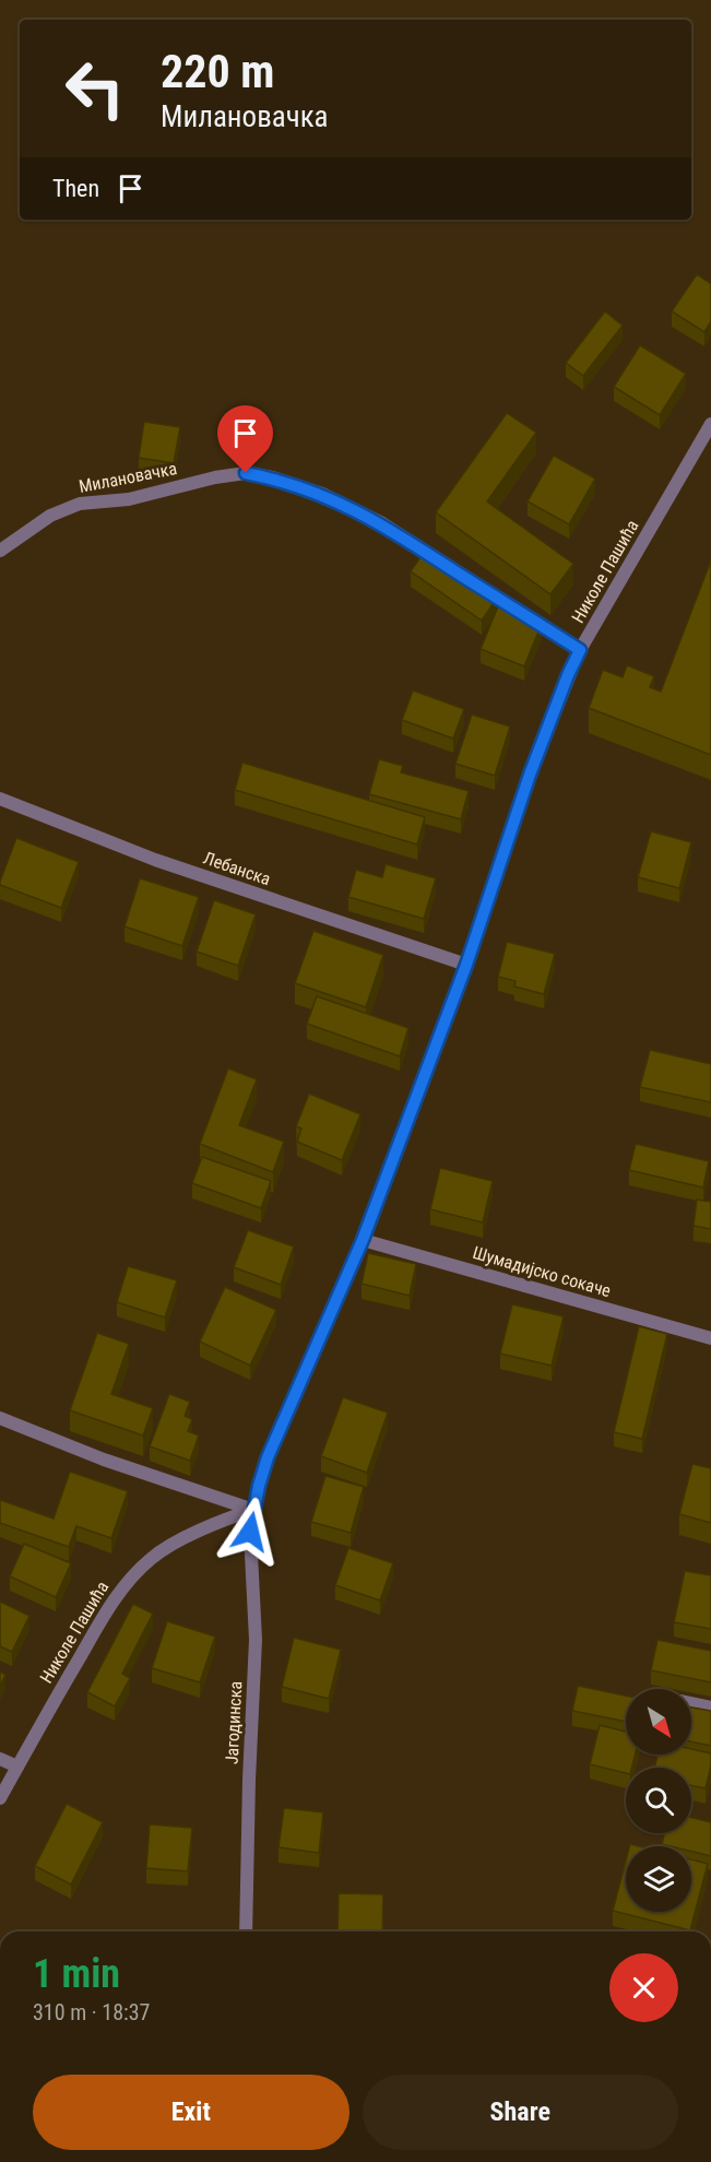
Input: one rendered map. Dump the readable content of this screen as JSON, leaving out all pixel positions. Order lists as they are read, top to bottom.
{
  "streets": {
    "street": [
      "Милановачка",
      "Николе Пашића",
      "Лебанска",
      "Шумадијско сокаче",
      "Јагодинска"
    ]
  },
  "crossings": [
    ["Милановачка", "Николе Пашића"],
    ["Николе Пашића", "Лебанска"],
    ["Николе Пашића", "Шумадијско сокаче"],
    ["Николе Пашића", "Јагодинска"]
  ],
  "north": "bottom right",
  "page": {
    "turn": ["220 m", "Милановачка"],
    "then": "Then",
    "heading": ["1 min", "310 m · 18:37"],
    "buttons": ["Exit", "Share"]
  }
}
